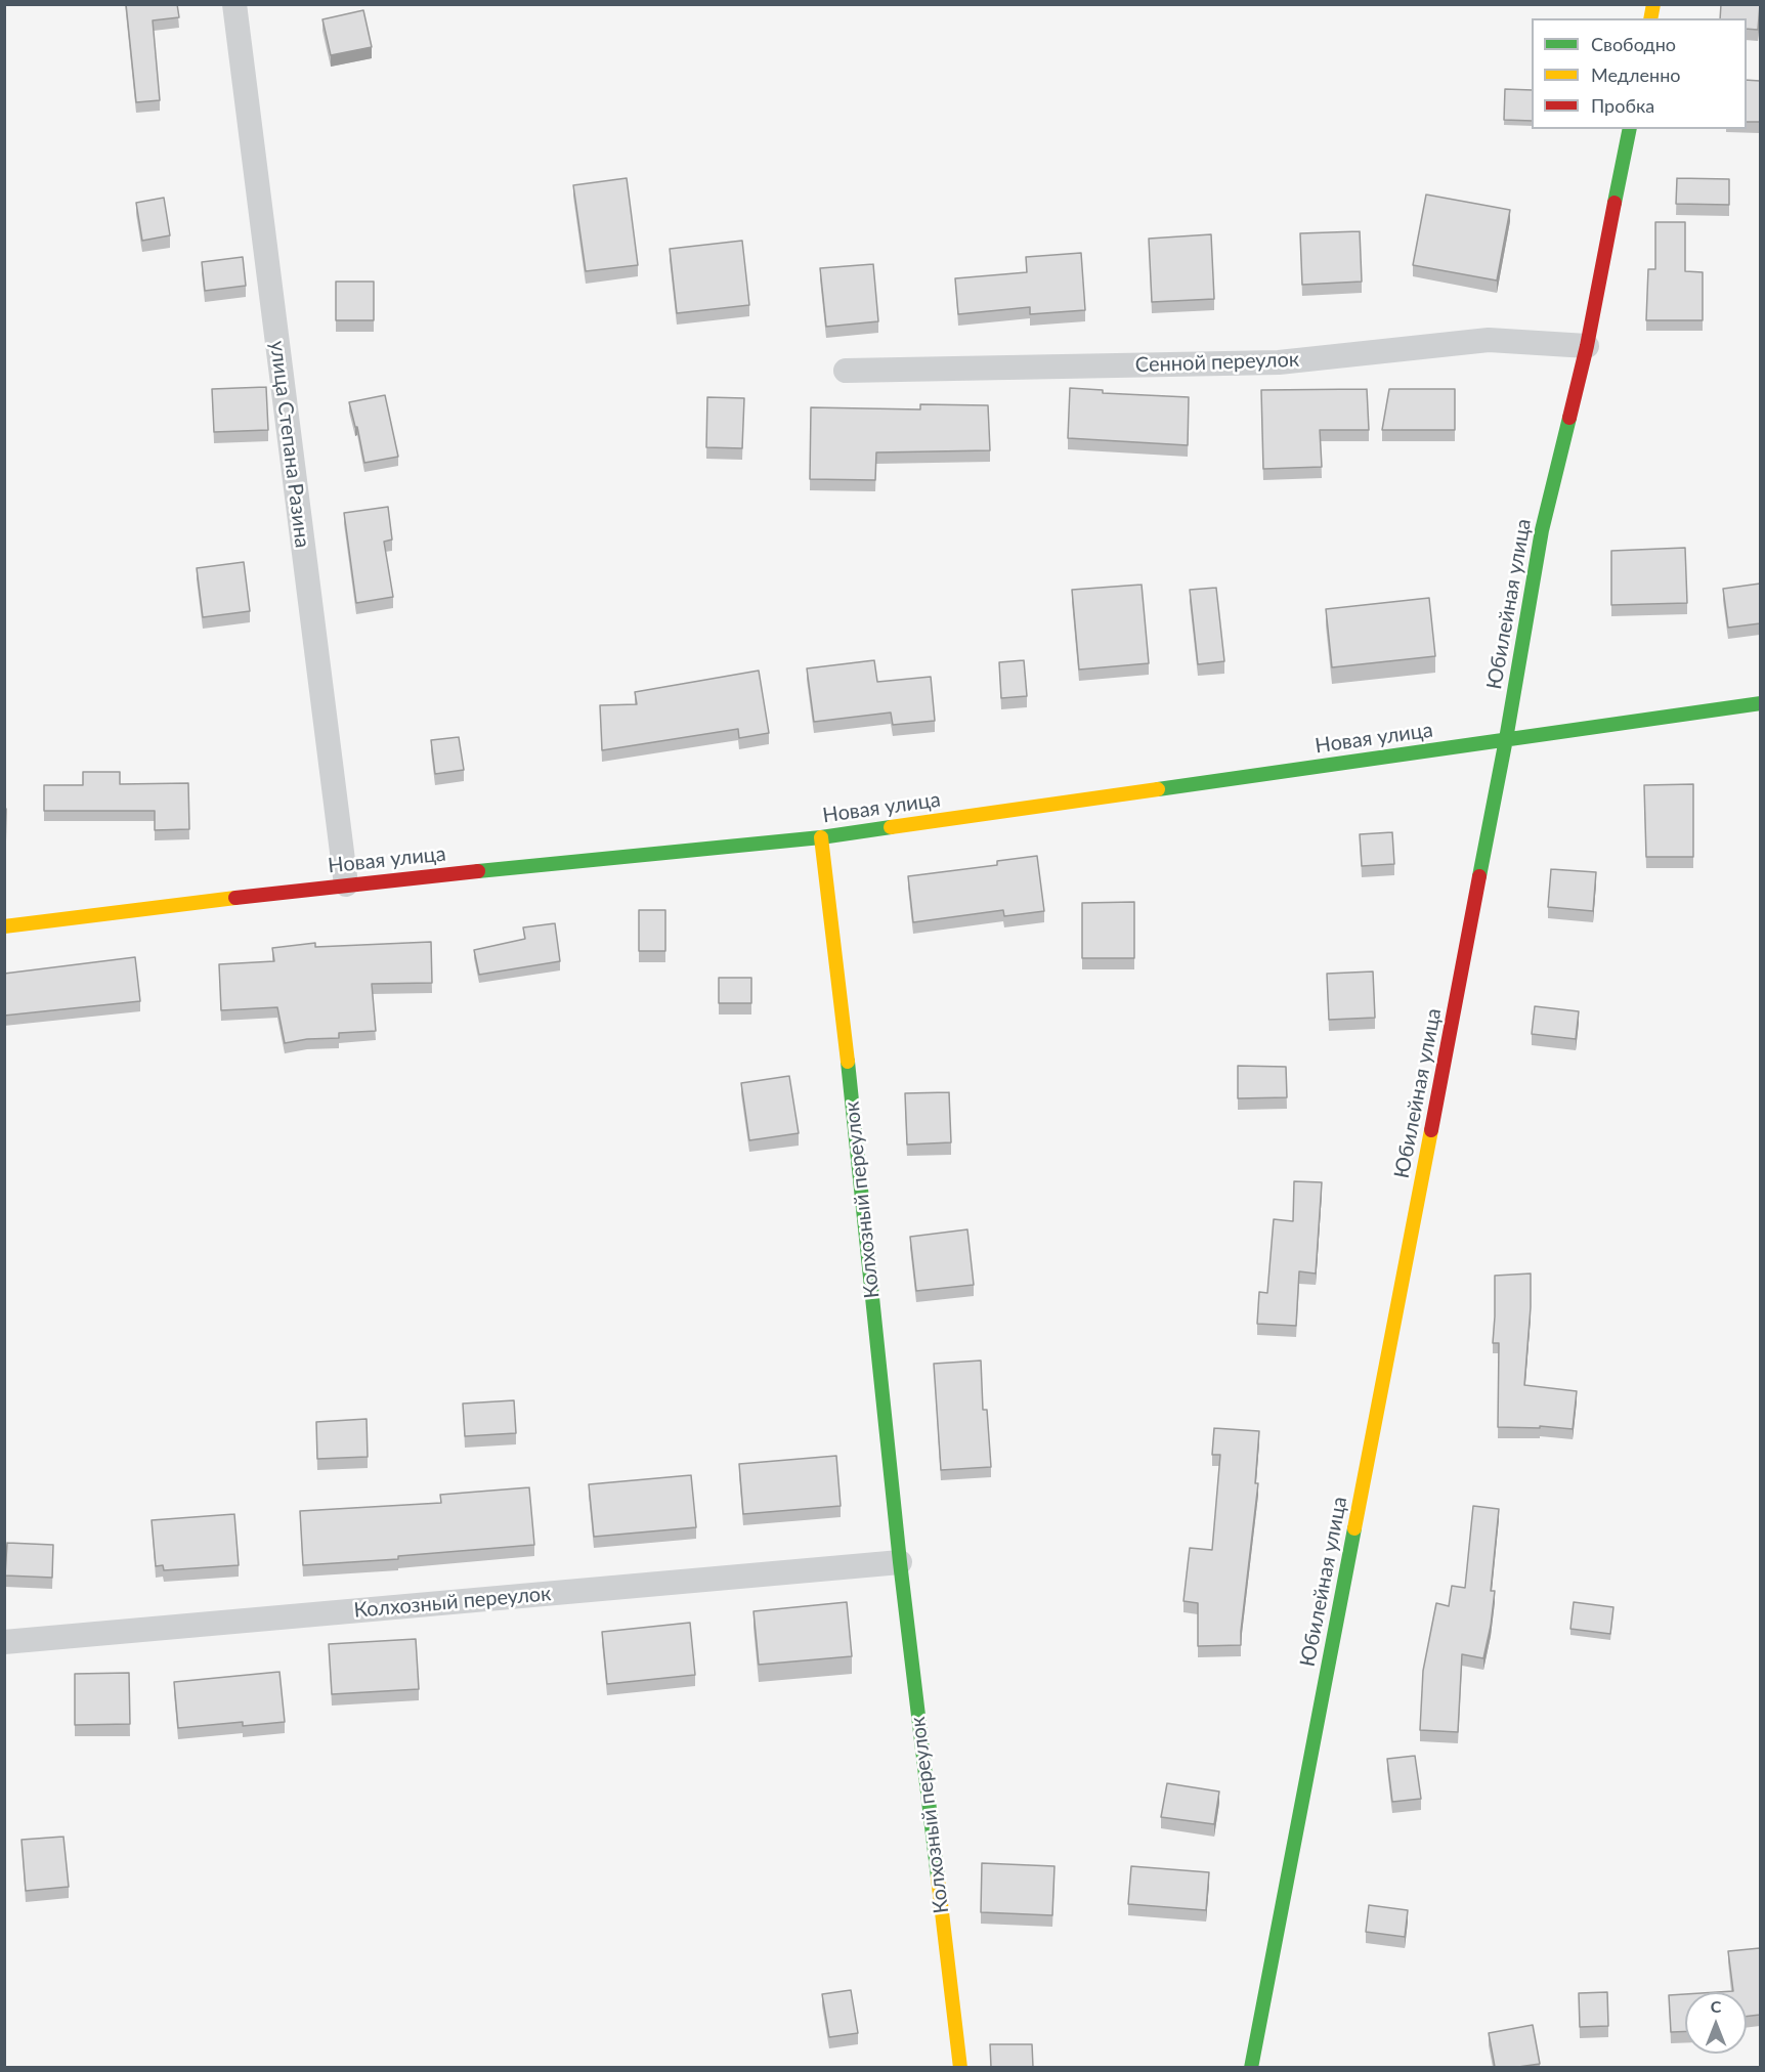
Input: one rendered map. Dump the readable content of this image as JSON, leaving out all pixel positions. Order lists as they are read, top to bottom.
{
  "streets": {
    "street": [
      "Сенной переулок",
      "улица Степана Разина",
      "Юбилейная улица",
      "Новая улица",
      "Колхозный переулок"
    ]
  },
  "crossings": [
    ["Сенной переулок", "Юбилейная улица"],
    ["улица Степана Разина", "Новая улица"],
    ["Юбилейная улица", "Новая улица"],
    ["Новая улица", "Колхозный переулок"]
  ],
  "legend": ["Свободно", "Медленно", "Пробка"],
  "north": "top"
}
